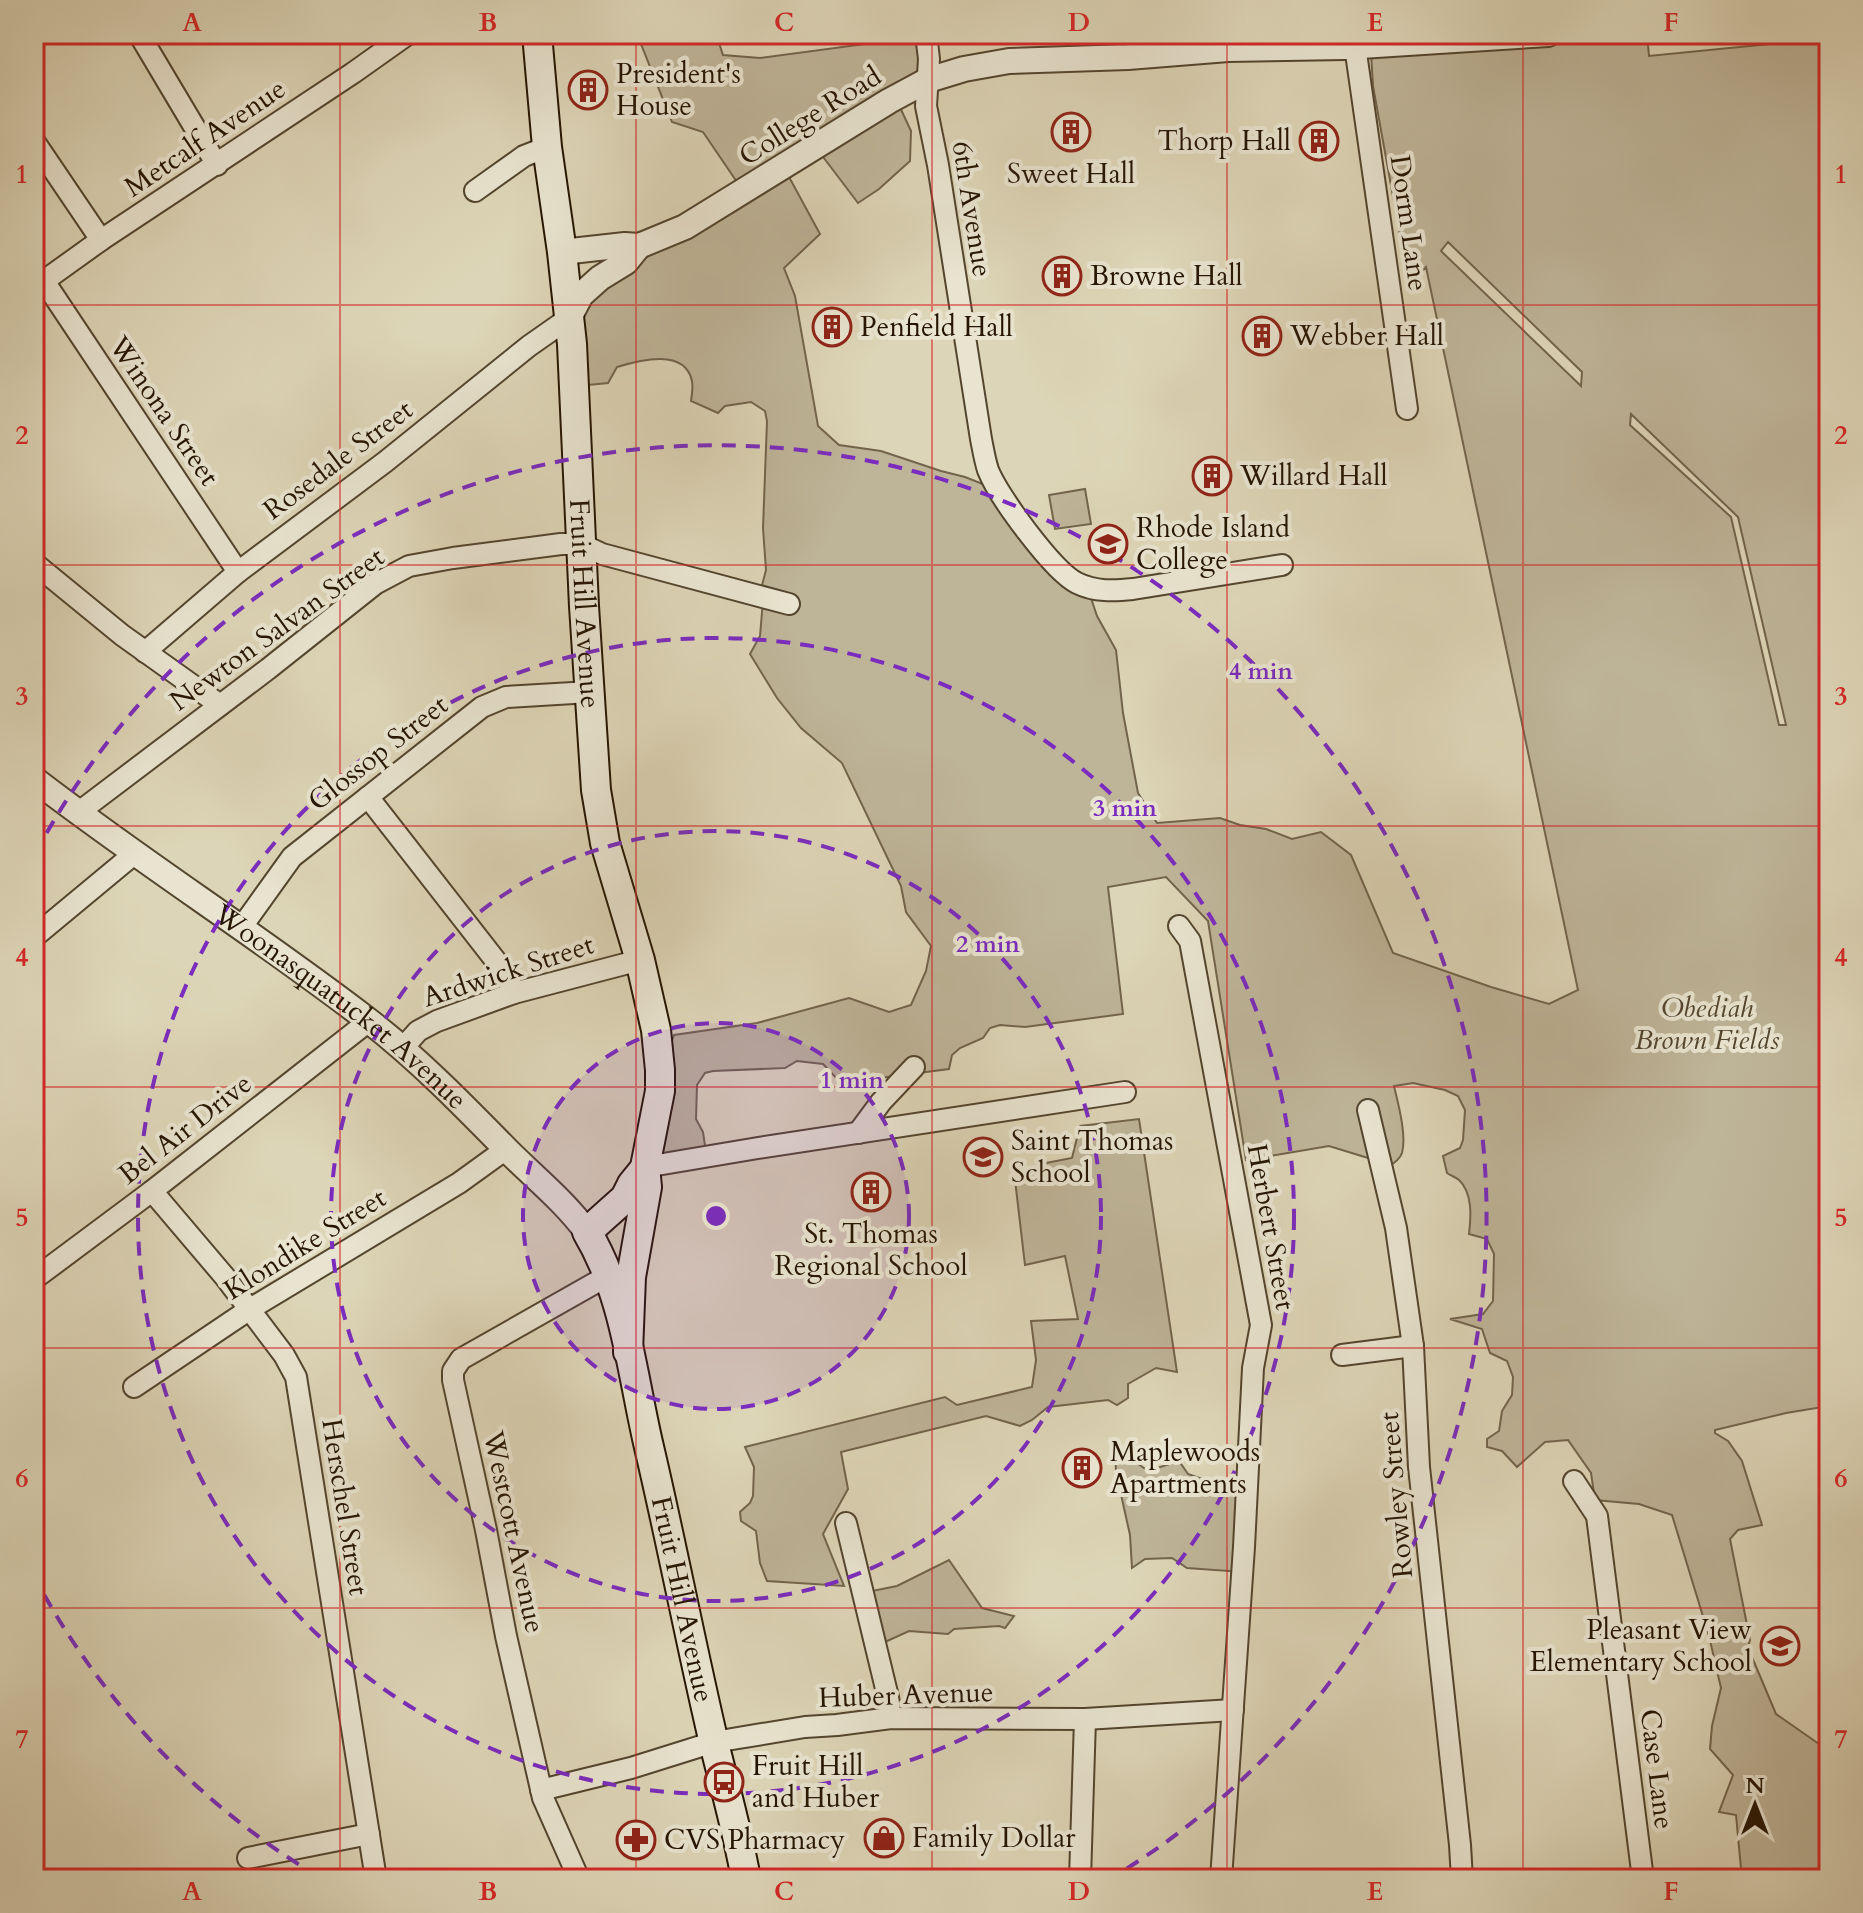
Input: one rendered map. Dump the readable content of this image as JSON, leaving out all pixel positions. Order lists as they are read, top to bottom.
{
  "streets": {
    "main road": ["Fruit Hill Avenue", "Woonasquatucket Avenue"],
    "street": [
      "College Road",
      "Metcalf Avenue",
      "6th Avenue",
      "Dorm Lane",
      "Winona Street",
      "Rosedale Street",
      "Newton Salvan Street",
      "Glossop Street",
      "Ardwick Street",
      "Bel Air Drive",
      "Herbert Street",
      "Klondike Street",
      "Rowley Street",
      "Herschel Street",
      "Westcott Avenue",
      "Huber Avenue",
      "Case Lane"
    ]
  },
  "crossings": [
    ["College Road", "6th Avenue"],
    ["College Road", "Dorm Lane"],
    ["College Road", "Rosedale Street"],
    ["College Road", "Fruit Hill Avenue"],
    ["Metcalf Avenue", "Winona Street"],
    ["Winona Street", "Rosedale Street"],
    ["Rosedale Street", "Fruit Hill Avenue"],
    ["Fruit Hill Avenue", "Newton Salvan Street"],
    ["Fruit Hill Avenue", "Glossop Street"],
    ["Fruit Hill Avenue", "Ardwick Street"],
    ["Fruit Hill Avenue", "Woonasquatucket Avenue"],
    ["Fruit Hill Avenue", "Westcott Avenue"],
    ["Fruit Hill Avenue", "Huber Avenue"],
    ["Newton Salvan Street", "Woonasquatucket Avenue"],
    ["Glossop Street", "Woonasquatucket Avenue"],
    ["Ardwick Street", "Woonasquatucket Avenue"],
    ["Woonasquatucket Avenue", "Bel Air Drive"],
    ["Woonasquatucket Avenue", "Klondike Street"],
    ["Woonasquatucket Avenue", "Westcott Avenue"],
    ["Bel Air Drive", "Herschel Street"],
    ["Herbert Street", "Huber Avenue"],
    ["Klondike Street", "Herschel Street"],
    ["Westcott Avenue", "Huber Avenue"]
  ],
  "parks": ["Obediah Brown Fields"],
  "places": {
    "building": [
      "President's House",
      "Sweet Hall",
      "Thorp Hall",
      "Browne Hall",
      "Penfield Hall",
      "Webber Hall",
      "Willard Hall",
      "St. Thomas Regional School",
      "Maplewoods Apartments"
    ],
    "school or university": ["Rhode Island College", "Saint Thomas School", "Pleasant View Elementary School"],
    "bus stop": ["Fruit Hill and Huber"],
    "shop": ["Family Dollar"],
    "pharmacy": ["CVS Pharmacy"]
  },
  "north": "top",
  "grid": {
    "columns": [
      "A",
      "B",
      "C",
      "D",
      "E",
      "F"
    ],
    "rows": [
      "1",
      "2",
      "3",
      "4",
      "5",
      "6",
      "7"
    ]
  },
  "rings": [
    "4 min",
    "3 min",
    "2 min",
    "1 min"
  ]
}
